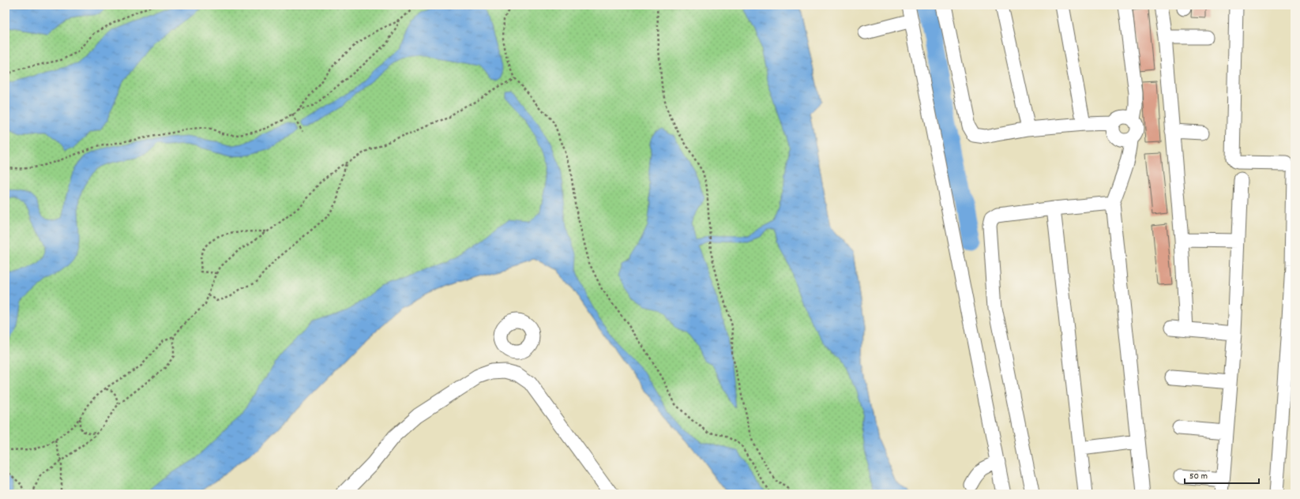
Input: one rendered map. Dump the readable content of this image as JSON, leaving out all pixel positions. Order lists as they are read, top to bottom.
{
  "scale_bar": "50 m"
}
